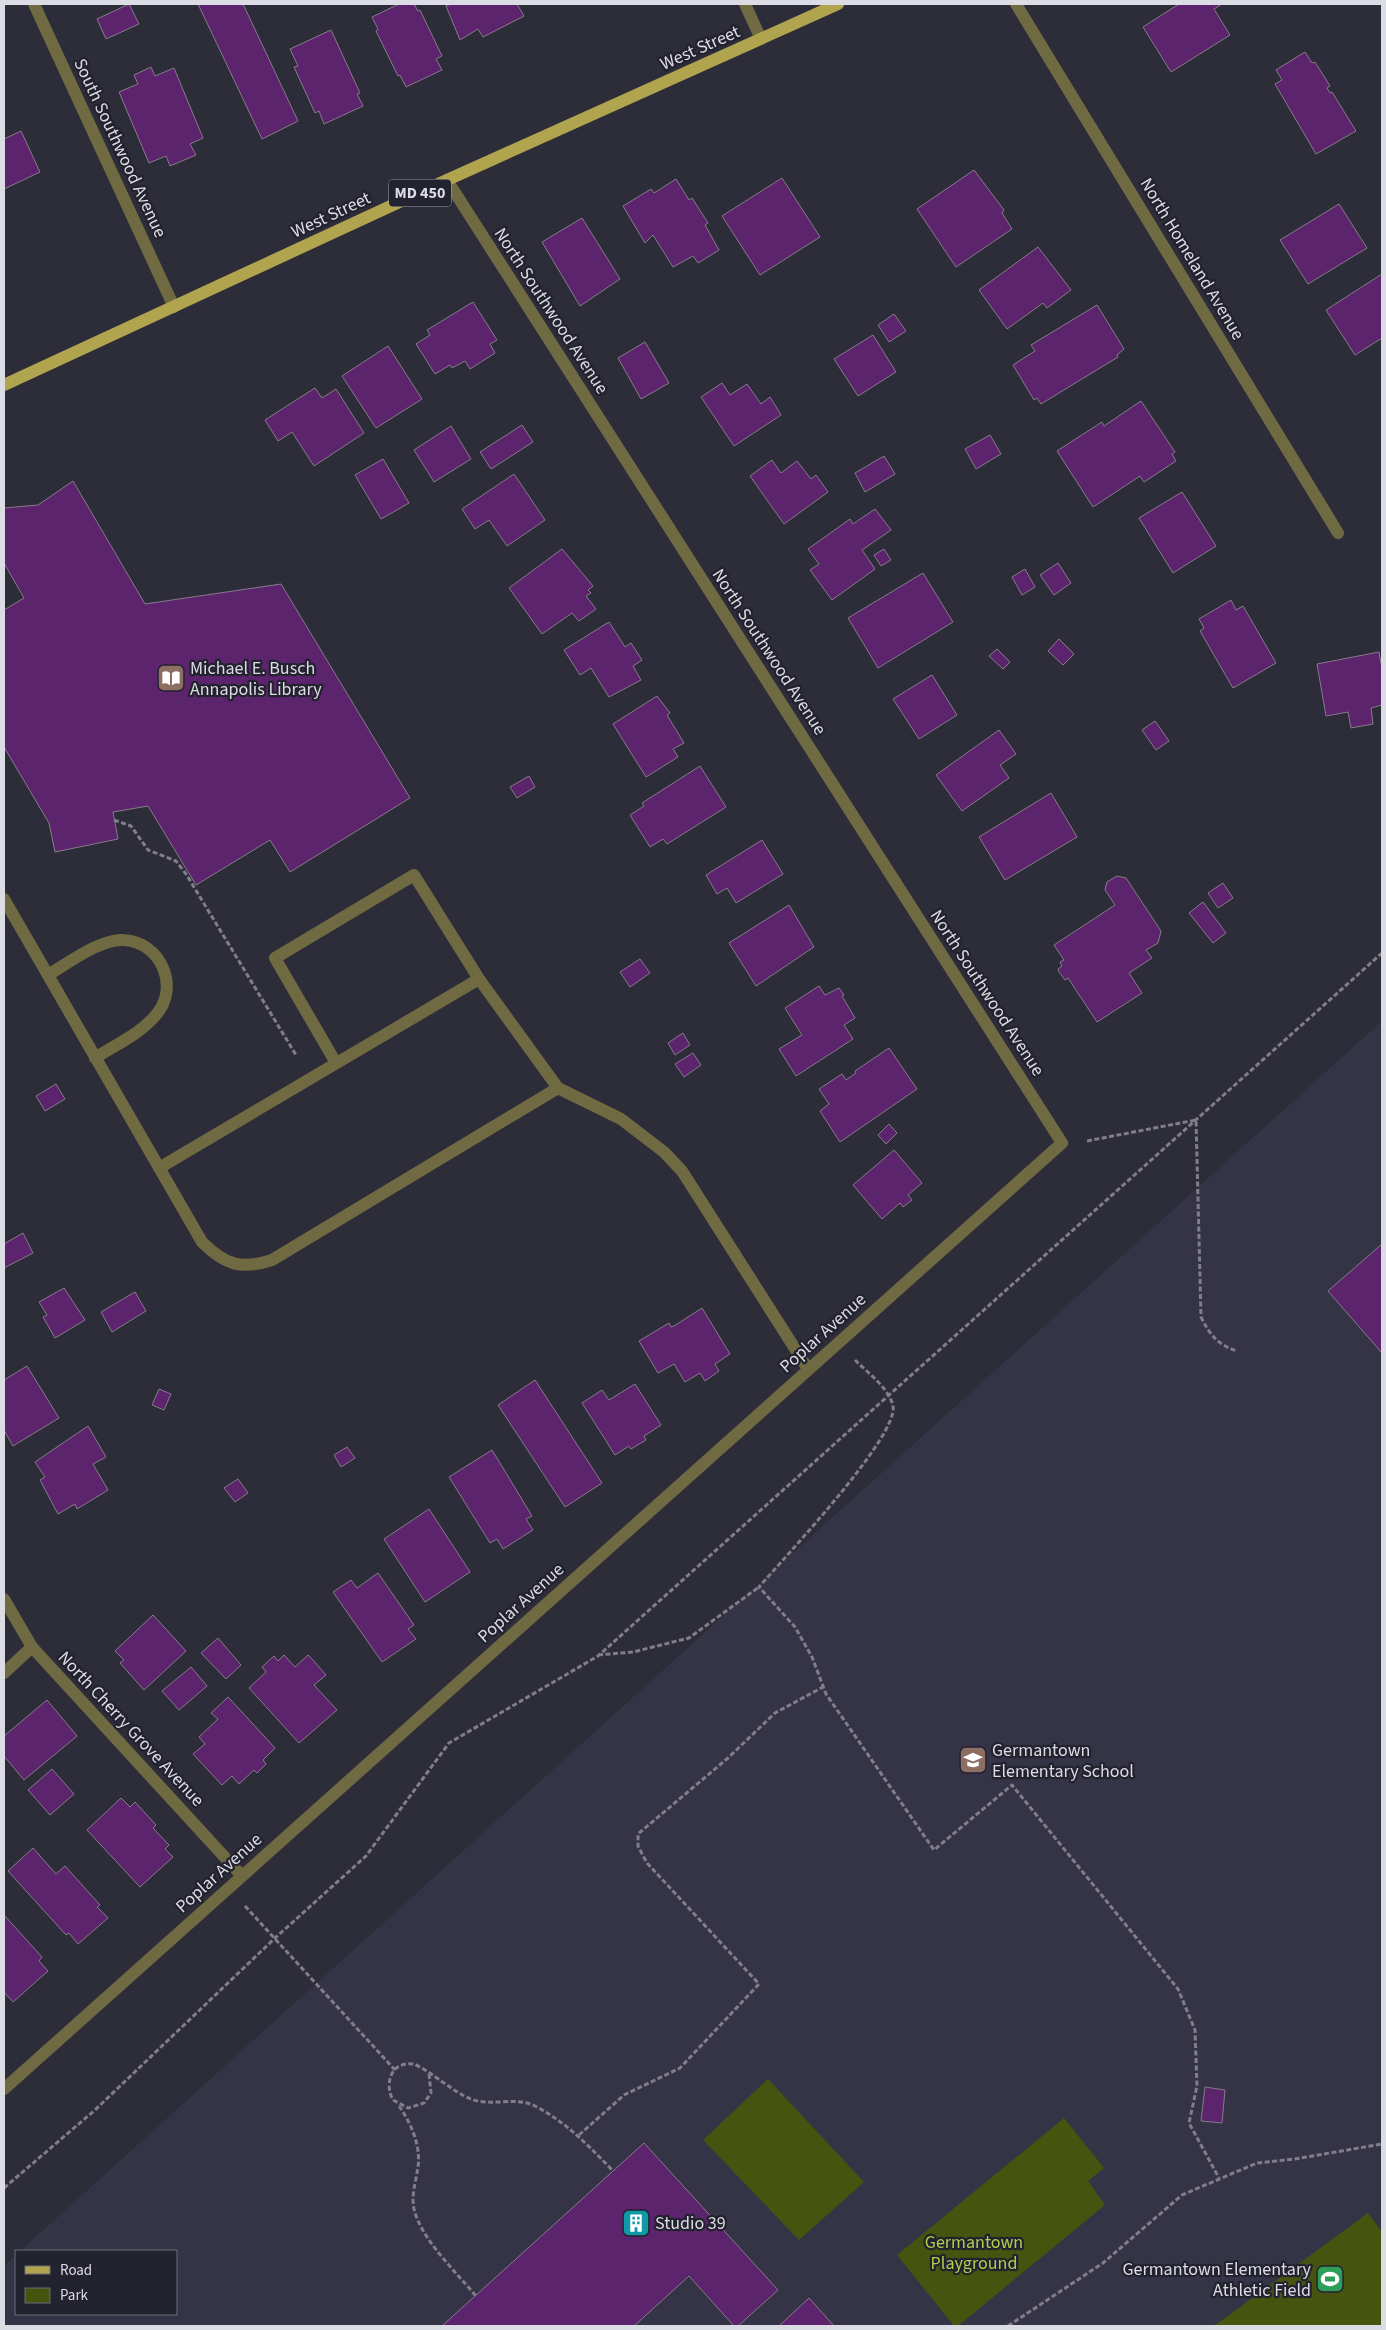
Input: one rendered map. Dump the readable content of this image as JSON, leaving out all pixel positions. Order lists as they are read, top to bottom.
{
  "streets": {
    "main road": ["West Street", "MD 450"],
    "street": [
      "South Southwood Avenue",
      "North Homeland Avenue",
      "North Southwood Avenue",
      "Poplar Avenue",
      "North Cherry Grove Avenue"
    ]
  },
  "crossings": [
    ["West Street", "South Southwood Avenue"],
    ["West Street", "North Southwood Avenue"],
    ["North Southwood Avenue", "Poplar Avenue"],
    ["Poplar Avenue", "North Cherry Grove Avenue"]
  ],
  "parks": ["Germantown Playground"],
  "places": {
    "library": ["Michael E. Busch Annapolis Library"],
    "school or university": ["Germantown Elementary School"],
    "building": ["Studio 39"],
    "sports": ["Germantown Elementary Athletic Field"]
  },
  "legend": ["Road", "Park"]
}
